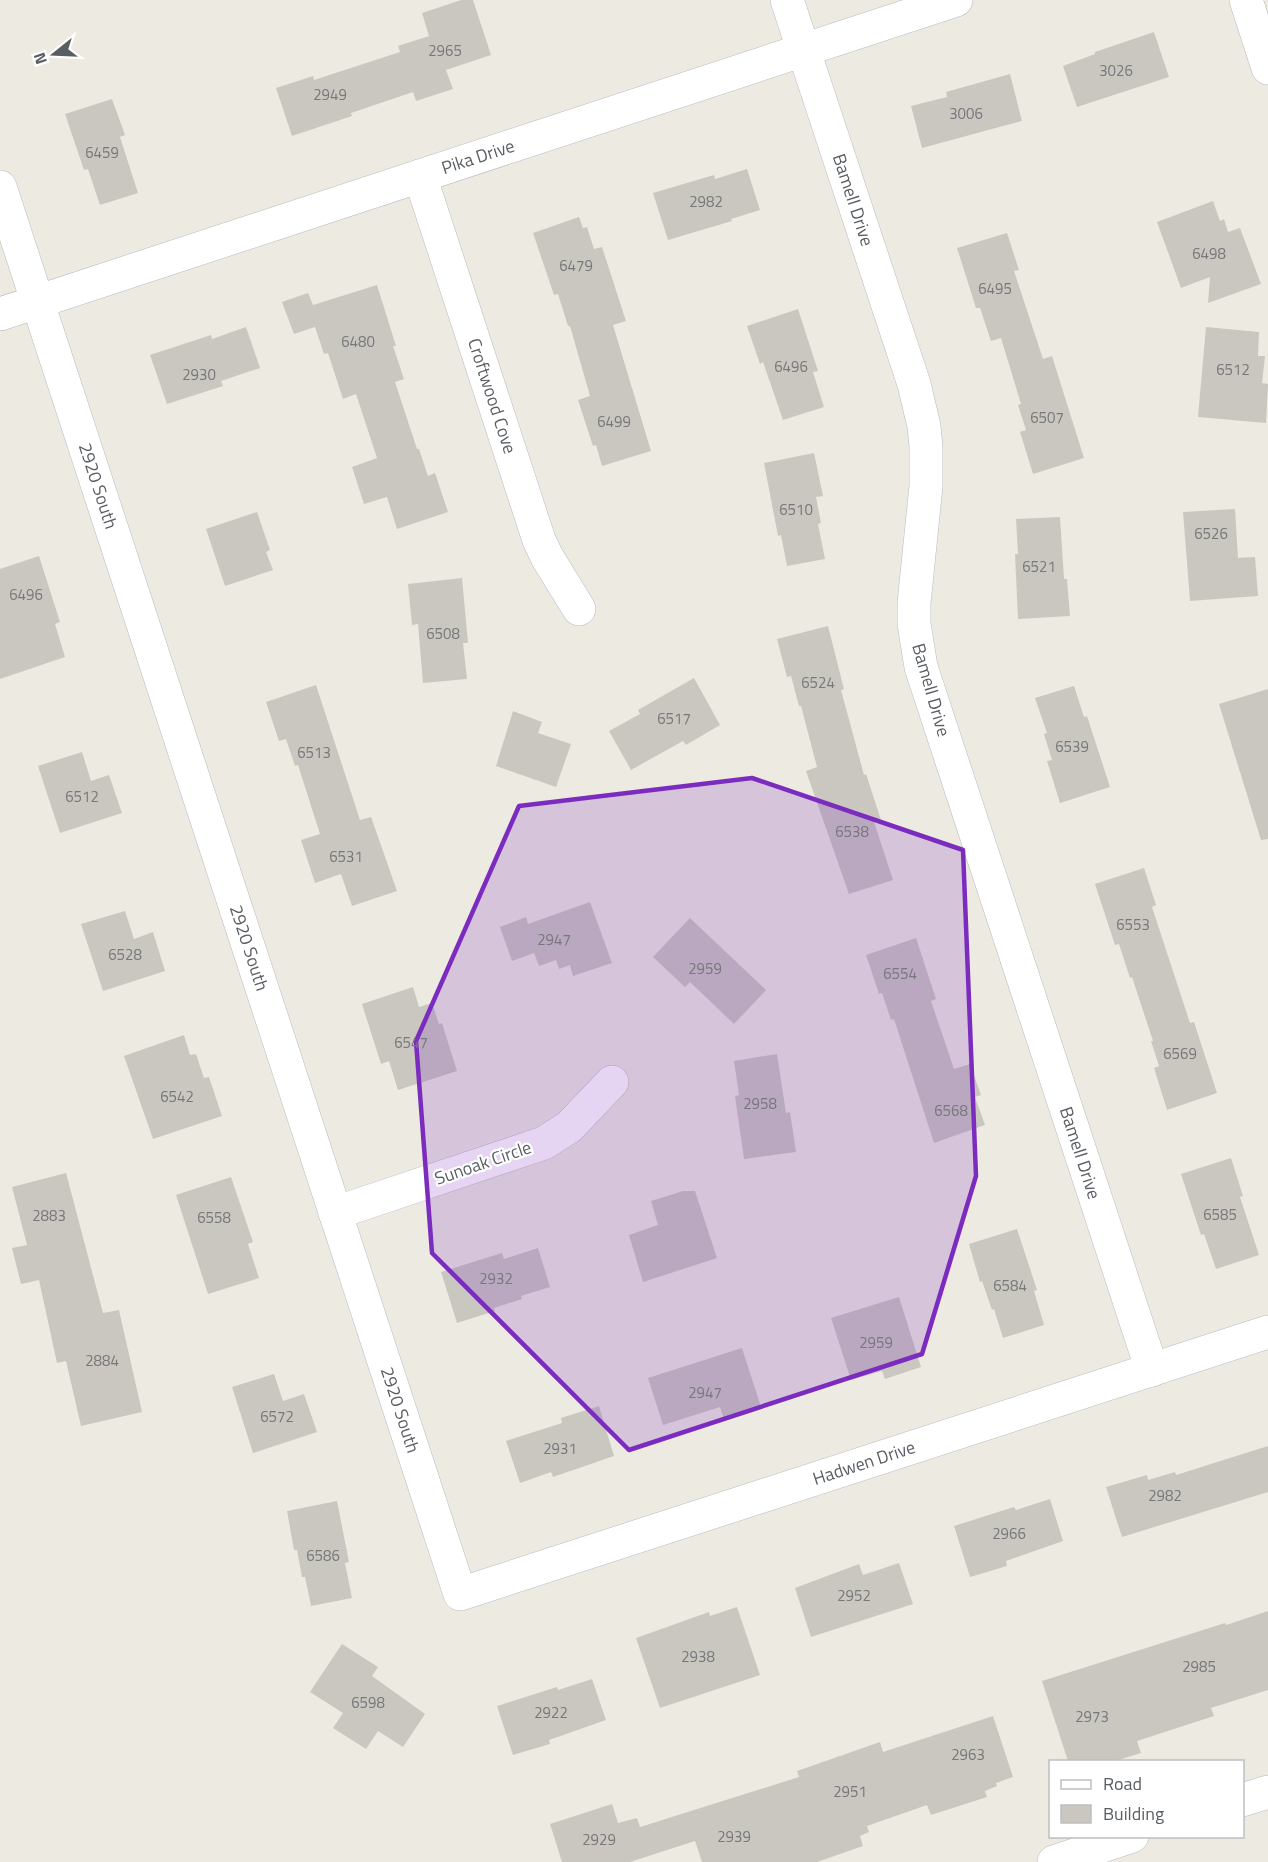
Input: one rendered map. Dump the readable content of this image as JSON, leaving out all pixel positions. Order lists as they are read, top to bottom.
{
  "streets": {
    "street": [
      "Pika Drive",
      "Bamell Drive",
      "Croftwood Cove",
      "2920 South",
      "Sunoak Circle",
      "Hadwen Drive"
    ]
  },
  "crossings": [
    ["Pika Drive", "Bamell Drive"],
    ["Pika Drive", "Croftwood Cove"],
    ["Pika Drive", "2920 South"],
    ["Bamell Drive", "Hadwen Drive"],
    ["2920 South", "Sunoak Circle"],
    ["2920 South", "Hadwen Drive"]
  ],
  "house_numbers": [
    "2965",
    "3026",
    "2949",
    "3006",
    "6459",
    "2982",
    "6498",
    "6479",
    "6495",
    "6480",
    "6496",
    "6512",
    "2930",
    "6507",
    "6499",
    "6510",
    "6526",
    "6521",
    "6496",
    "6508",
    "6524",
    "6517",
    "6539",
    "6513",
    "6512",
    "6538",
    "6531",
    "6553",
    "2947",
    "6528",
    "2959",
    "6554",
    "6547",
    "6569",
    "6542",
    "2958",
    "6568",
    "6585",
    "2883",
    "6558",
    "2932",
    "6584",
    "2959",
    "2884",
    "2947",
    "6572",
    "2931",
    "2982",
    "2966",
    "6586",
    "2952",
    "2938",
    "2985",
    "6598",
    "2922",
    "2973",
    "2963",
    "2951",
    "2939",
    "2929"
  ],
  "legend": ["Road", "Building"],
  "north": "left"
}
